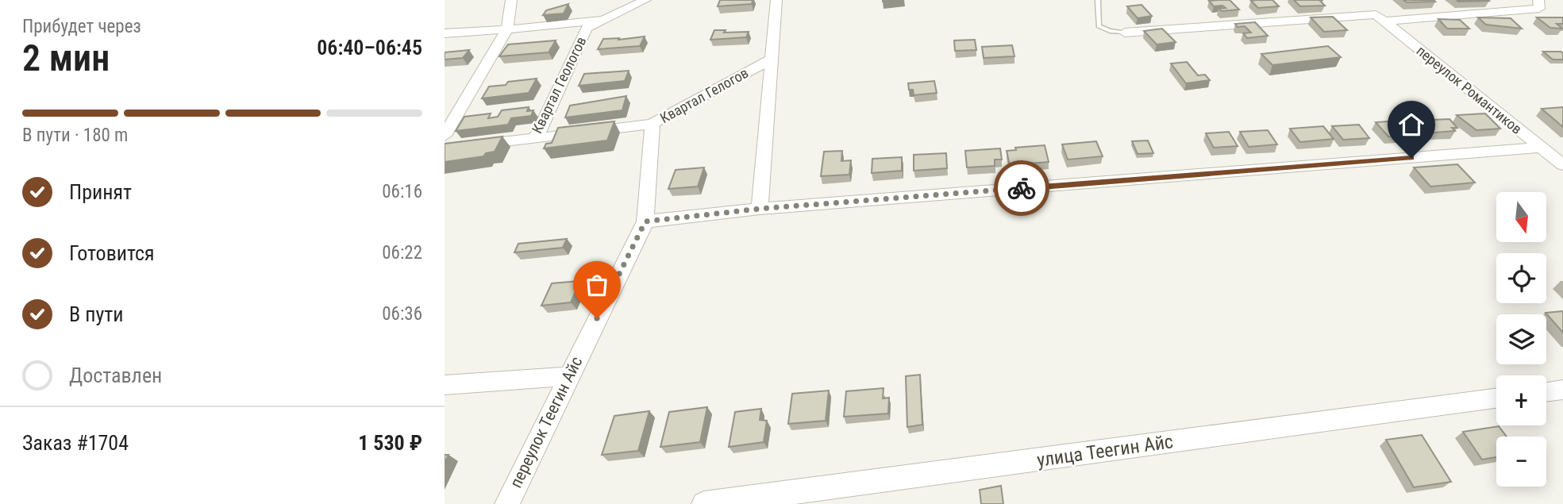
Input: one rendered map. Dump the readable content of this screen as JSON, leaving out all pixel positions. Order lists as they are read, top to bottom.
{
  "streets": {
    "street": [
      "Квартал Геологов",
      "переулок Романтиков",
      "Квартал Гелогов",
      "переулок Теегин Айс",
      "улица Теегин Айс"
    ]
  },
  "crossings": [
    ["Квартал Геологов", "Квартал Гелогов"]
  ],
  "north": "bottom",
  "page": {
    "heading": ["2 мин", "Прибудет через", "06:40–06:45"],
    "panel": ["Заказ #1704", "1 530 ₽"],
    "bar": "В пути · 180 m",
    "list": [
      ["Принят", "06:16"],
      ["Готовится", "06:22"],
      ["В пути", "06:36"],
      "Доставлен"
    ],
    "map_buttons": ["+", "−"]
  }
}
